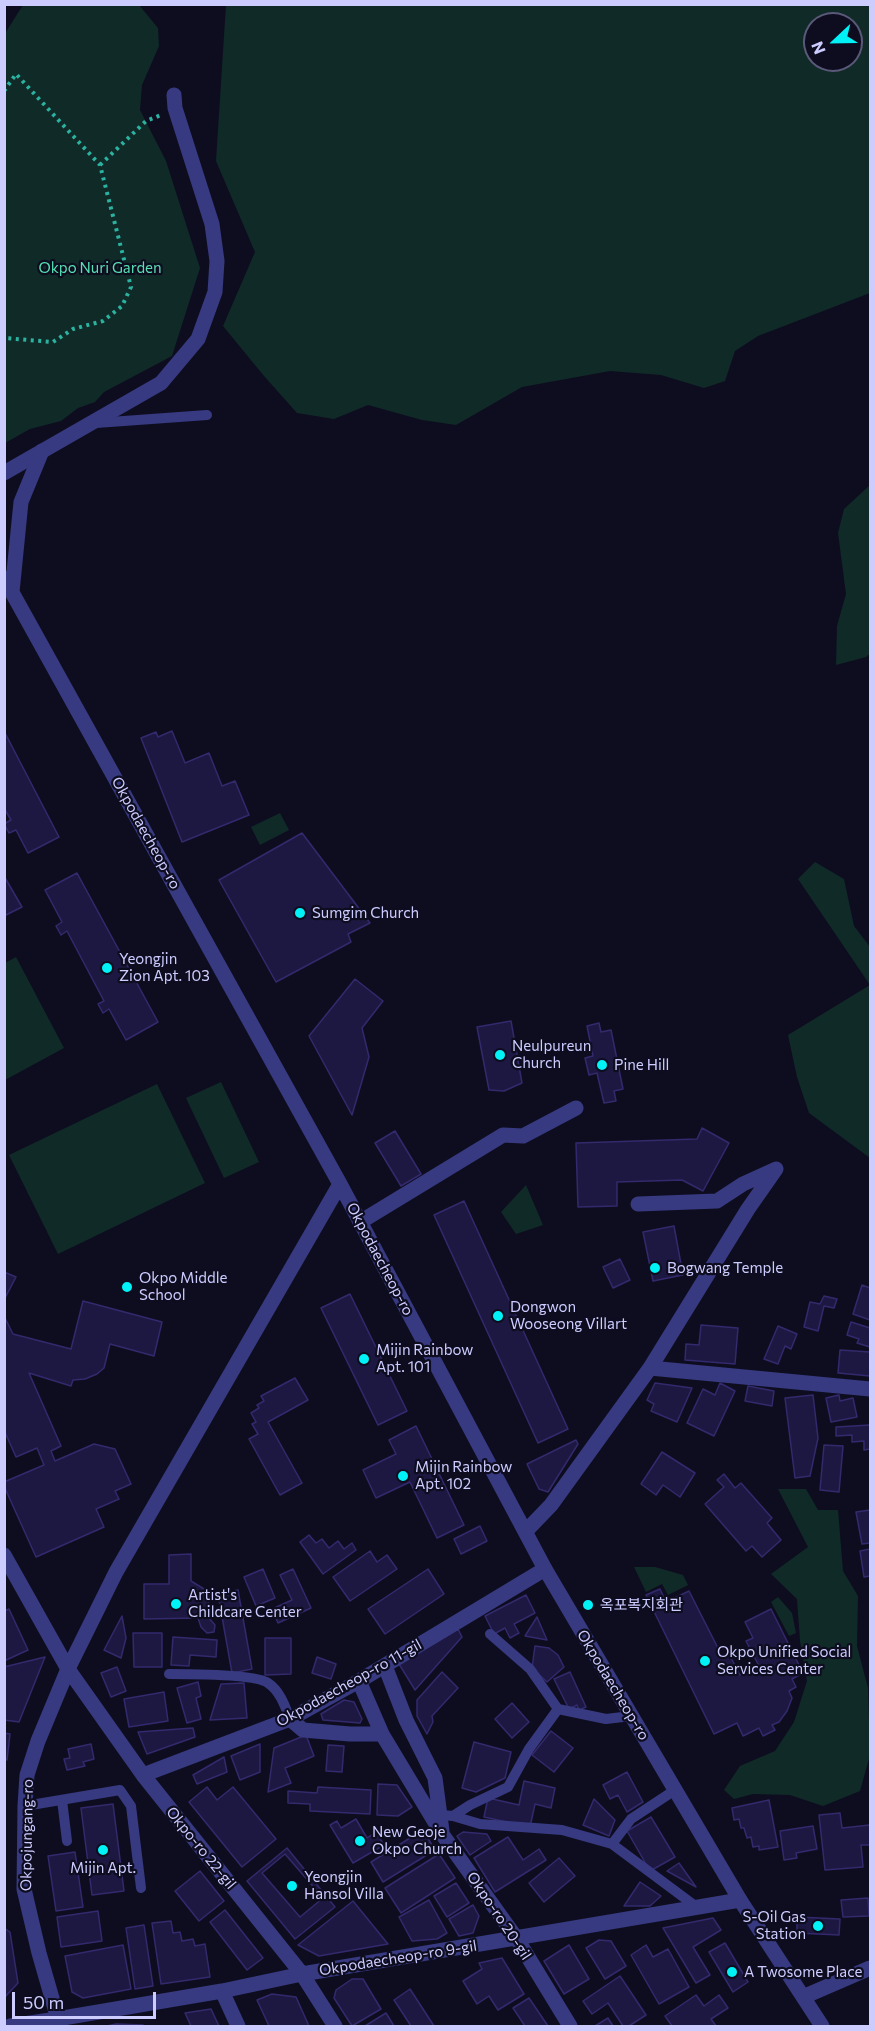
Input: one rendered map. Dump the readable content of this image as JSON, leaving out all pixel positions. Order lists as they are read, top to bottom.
{
  "streets": {
    "street": [
      "Okpodaecheop-ro",
      "Okpodaecheop-ro 11-gil",
      "Okpojungang-ro",
      "Okpo-ro 22-gil",
      "Okpo-ro 20-gil",
      "Okpodaecheop-ro 9-gil"
    ]
  },
  "crossings": [
    ["Okpodaecheop-ro", "Okpodaecheop-ro 11-gil"],
    ["Okpodaecheop-ro", "Okpojungang-ro"],
    ["Okpodaecheop-ro", "Okpodaecheop-ro 9-gil"],
    ["Okpodaecheop-ro 11-gil", "Okpo-ro 22-gil"],
    ["Okpodaecheop-ro 11-gil", "Okpo-ro 20-gil"],
    ["Okpojungang-ro", "Okpo-ro 22-gil"],
    ["Okpojungang-ro", "Okpodaecheop-ro 9-gil"],
    ["Okpo-ro 22-gil", "Okpodaecheop-ro 9-gil"],
    ["Okpo-ro 20-gil", "Okpodaecheop-ro 9-gil"]
  ],
  "parks": ["Okpo Nuri Garden"],
  "places": [
    "Sumgim Church",
    "Yeongjin Zion Apt. 103",
    "Neulpureun Church",
    "Pine Hill",
    "Bogwang Temple",
    "Okpo Middle School",
    "Dongwon Wooseong Villart",
    "Mijin Rainbow Apt. 101",
    "Mijin Rainbow Apt. 102",
    "Artist's Childcare Center",
    "옥포복지회관",
    "Okpo Unified Social Services Center",
    "New Geoje Okpo Church",
    "Mijin Apt.",
    "Yeongjin Hansol Villa",
    "S-Oil Gas Station",
    "A Twosome Place"
  ],
  "scale_bar": "50 m",
  "north": "left"
}
